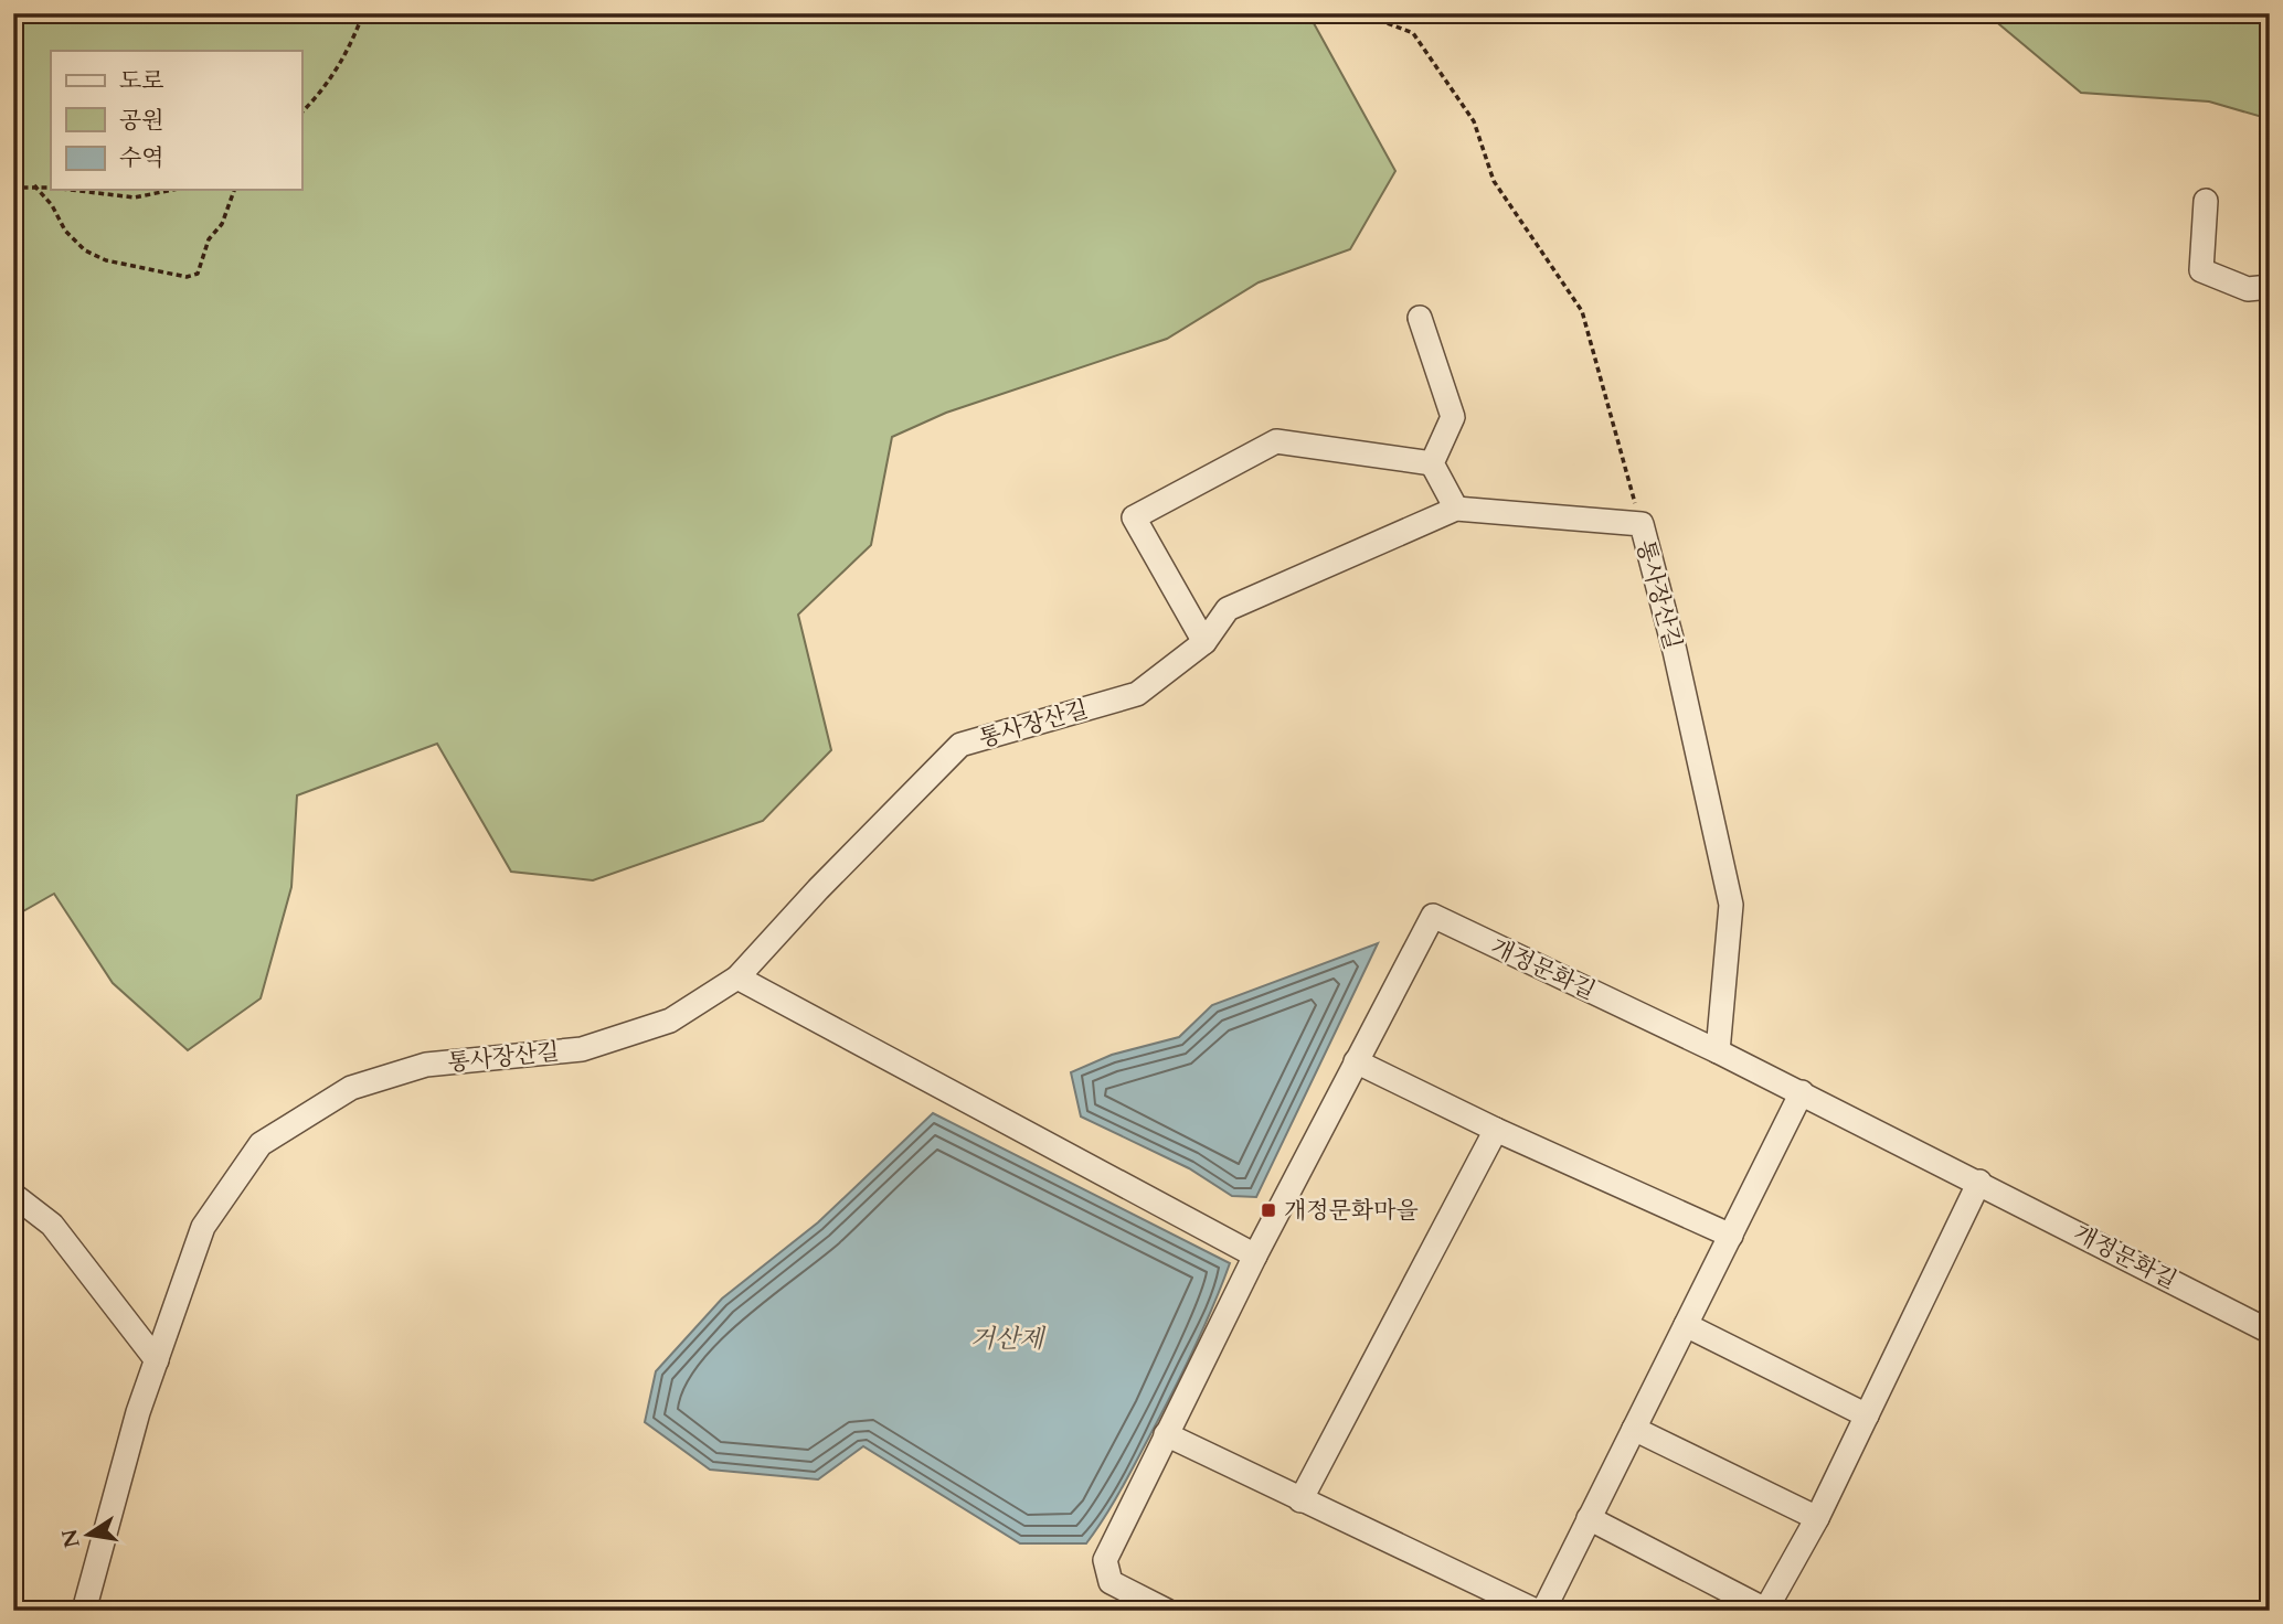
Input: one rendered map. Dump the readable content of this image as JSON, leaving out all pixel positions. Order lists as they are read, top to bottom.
{
  "streets": {
    "street": ["통사장산길", "개정문화길"]
  },
  "crossings": [
    ["통사장산길", "개정문화길"]
  ],
  "water": ["거산제"],
  "places": {
    "transit": ["개정문화마을"]
  },
  "legend": ["도로", "공원", "수역"],
  "north": "left"
}
